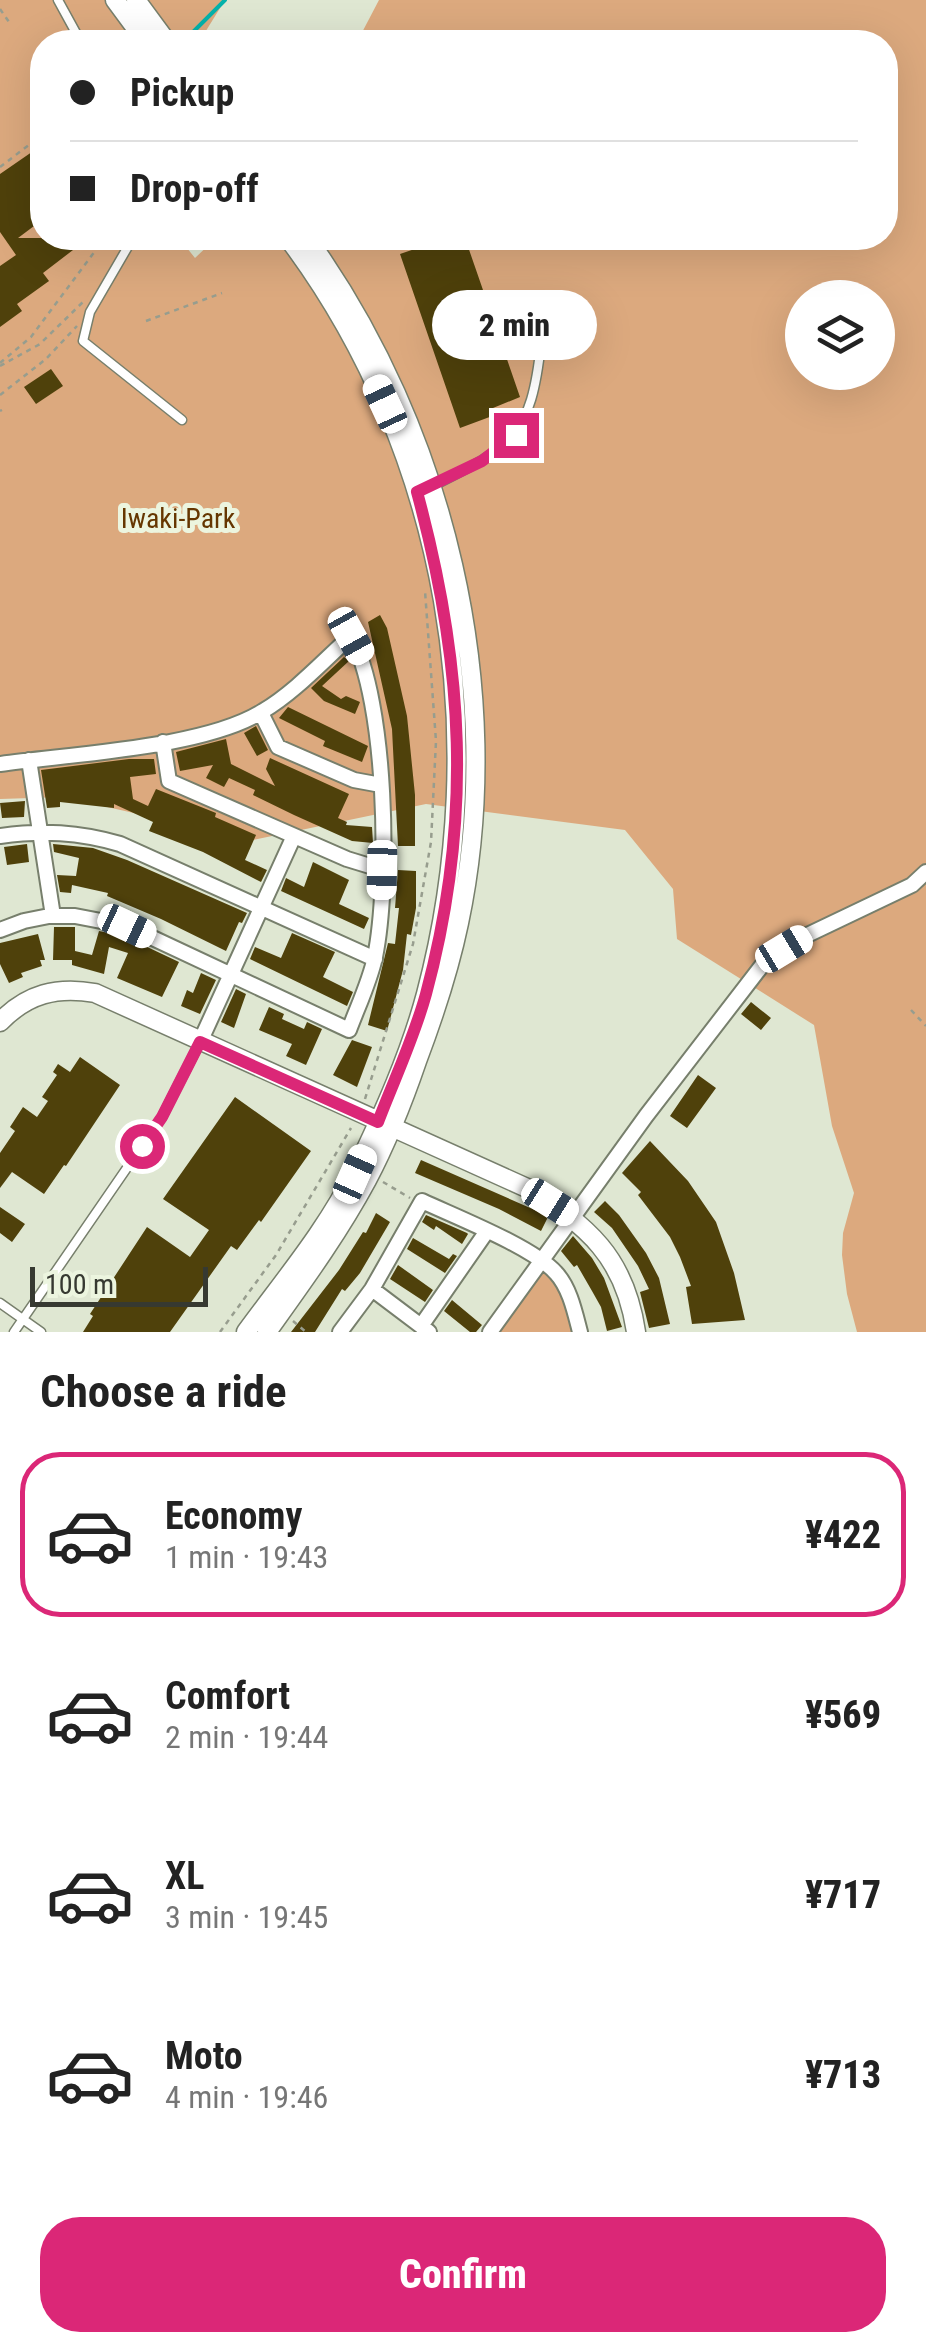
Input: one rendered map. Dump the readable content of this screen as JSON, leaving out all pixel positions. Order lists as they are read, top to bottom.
{
  "parks": ["Iwaki-Park"],
  "scale_bar": "100 m",
  "page": {
    "banner": ["Pickup", "Drop-off"],
    "bubble": "2 min",
    "scale": "100 m",
    "heading": "Choose a ride",
    "list": [
      {
        "name": "Economy",
        "note": "1 min · 19:43",
        "value": "¥422"
      },
      {
        "name": "Comfort",
        "note": "2 min · 19:44",
        "value": "¥569"
      },
      {
        "name": "XL",
        "note": "3 min · 19:45",
        "value": "¥717"
      },
      {
        "name": "Moto",
        "note": "4 min · 19:46",
        "value": "¥713"
      }
    ],
    "buttons": "Confirm"
  }
}
